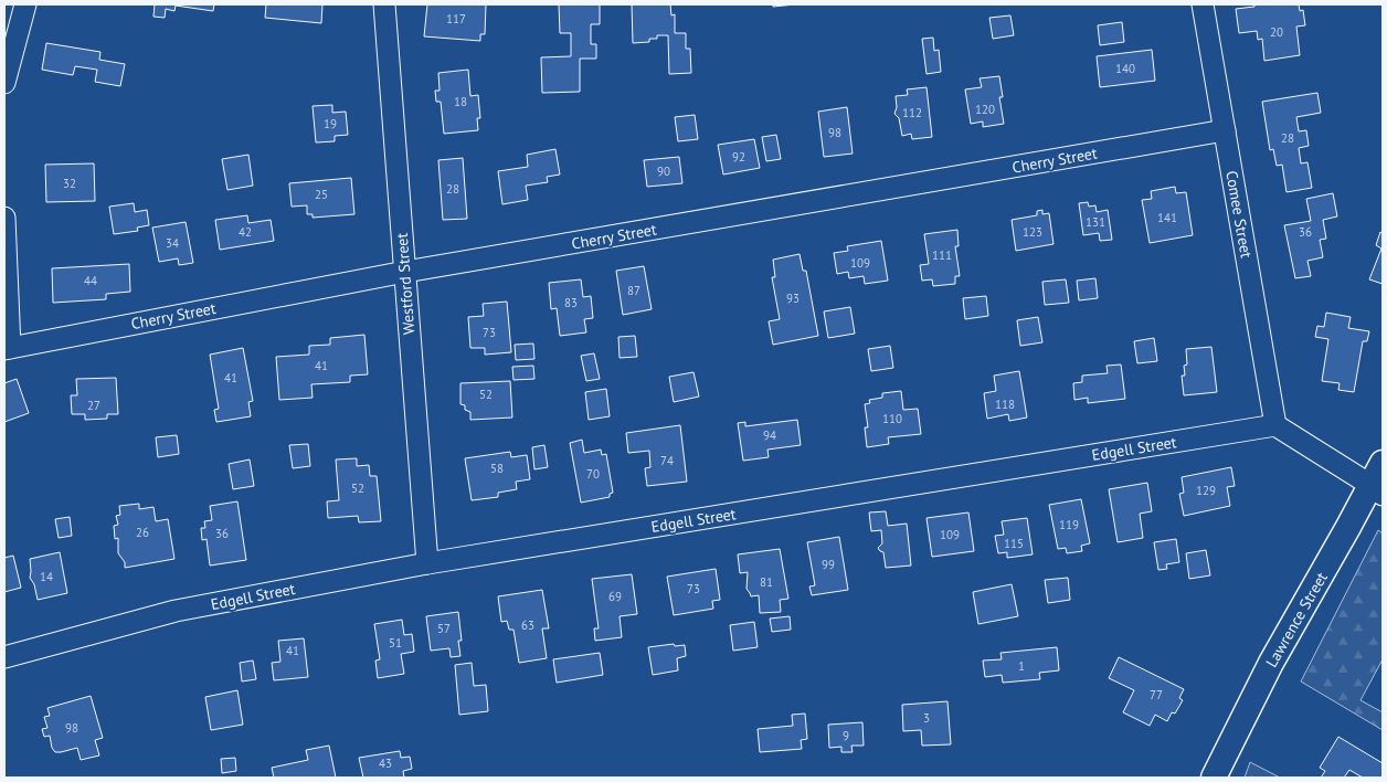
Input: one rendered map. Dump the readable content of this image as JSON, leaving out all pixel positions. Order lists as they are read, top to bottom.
{
  "streets": {
    "street": [
      "Cherry Street",
      "Comee Street",
      "Westford Street",
      "Edgell Street",
      "Lawrence Street"
    ]
  },
  "crossings": [
    ["Cherry Street", "Comee Street"],
    ["Cherry Street", "Westford Street"],
    ["Comee Street", "Edgell Street"],
    ["Westford Street", "Edgell Street"]
  ],
  "house_numbers": [
    "117",
    "20",
    "140",
    "18",
    "120",
    "112",
    "19",
    "98",
    "28",
    "92",
    "90",
    "32",
    "28",
    "25",
    "141",
    "131",
    "42",
    "123",
    "36",
    "34",
    "111",
    "109",
    "44",
    "87",
    "93",
    "83",
    "73",
    "41",
    "41",
    "52",
    "118",
    "27",
    "110",
    "94",
    "74",
    "58",
    "70",
    "52",
    "129",
    "119",
    "26",
    "36",
    "109",
    "115",
    "99",
    "14",
    "81",
    "73",
    "69",
    "63",
    "57",
    "51",
    "41",
    "1",
    "77",
    "3",
    "98",
    "9",
    "43"
  ]
}
